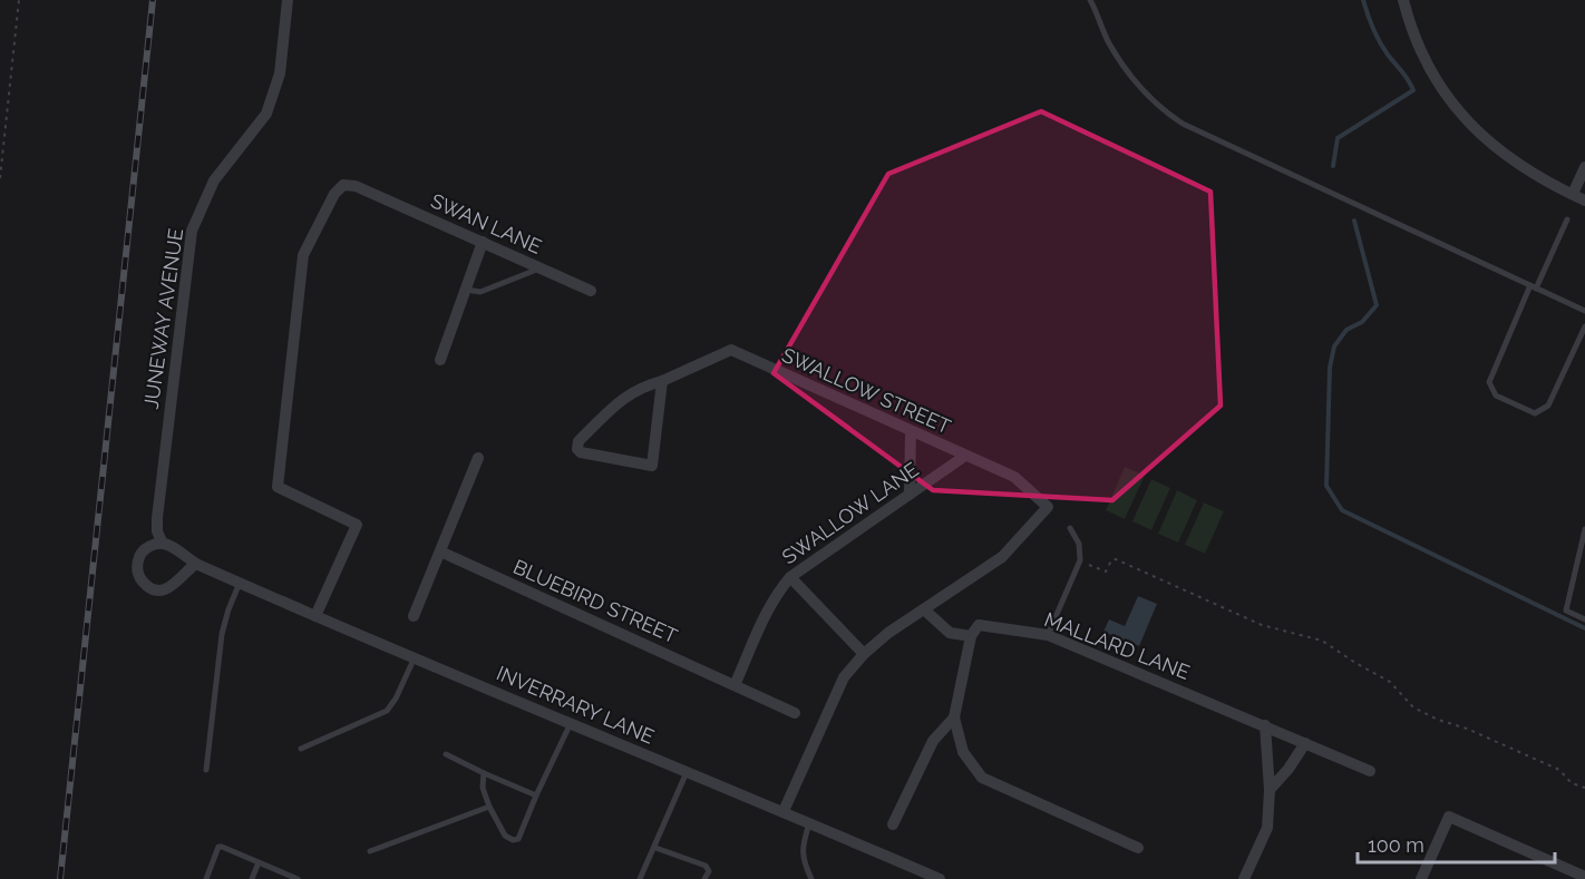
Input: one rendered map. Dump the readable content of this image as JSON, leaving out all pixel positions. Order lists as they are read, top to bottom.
{
  "streets": {
    "street": [
      "SWAN LANE",
      "JUNEWAY AVENUE",
      "SWALLOW STREET",
      "SWALLOW LANE",
      "BLUEBIRD STREET",
      "MALLARD LANE",
      "INVERRARY LANE"
    ]
  },
  "crossings": [
    ["SWAN LANE", "INVERRARY LANE"],
    ["JUNEWAY AVENUE", "INVERRARY LANE"],
    ["SWALLOW STREET", "SWALLOW LANE"],
    ["SWALLOW LANE", "BLUEBIRD STREET"]
  ],
  "scale_bar": "100 m"
}
